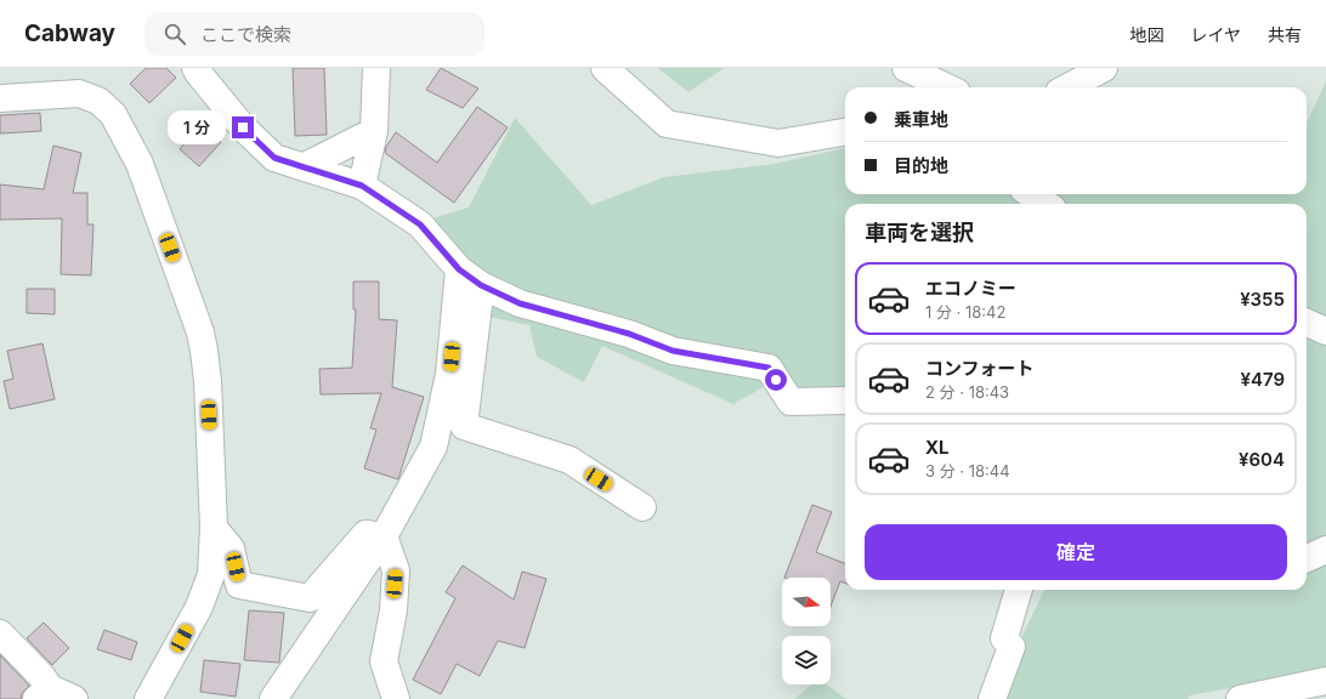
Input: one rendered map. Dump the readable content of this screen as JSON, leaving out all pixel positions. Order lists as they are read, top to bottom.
{
  "north": "right",
  "page": {
    "header": "Cabway",
    "search": "ここで検索",
    "nav": ["地図", "レイヤ", "共有"],
    "banner": ["乗車地", "目的地"],
    "bubble": "1 分",
    "heading": "車両を選択",
    "list": [
      {
        "name": "エコノミー",
        "note": "1 分 · 18:42",
        "value": "¥355"
      },
      {
        "name": "コンフォート",
        "note": "2 分 · 18:43",
        "value": "¥479"
      },
      {
        "name": "XL",
        "note": "3 分 · 18:44",
        "value": "¥604"
      }
    ],
    "buttons": "確定"
  }
}
